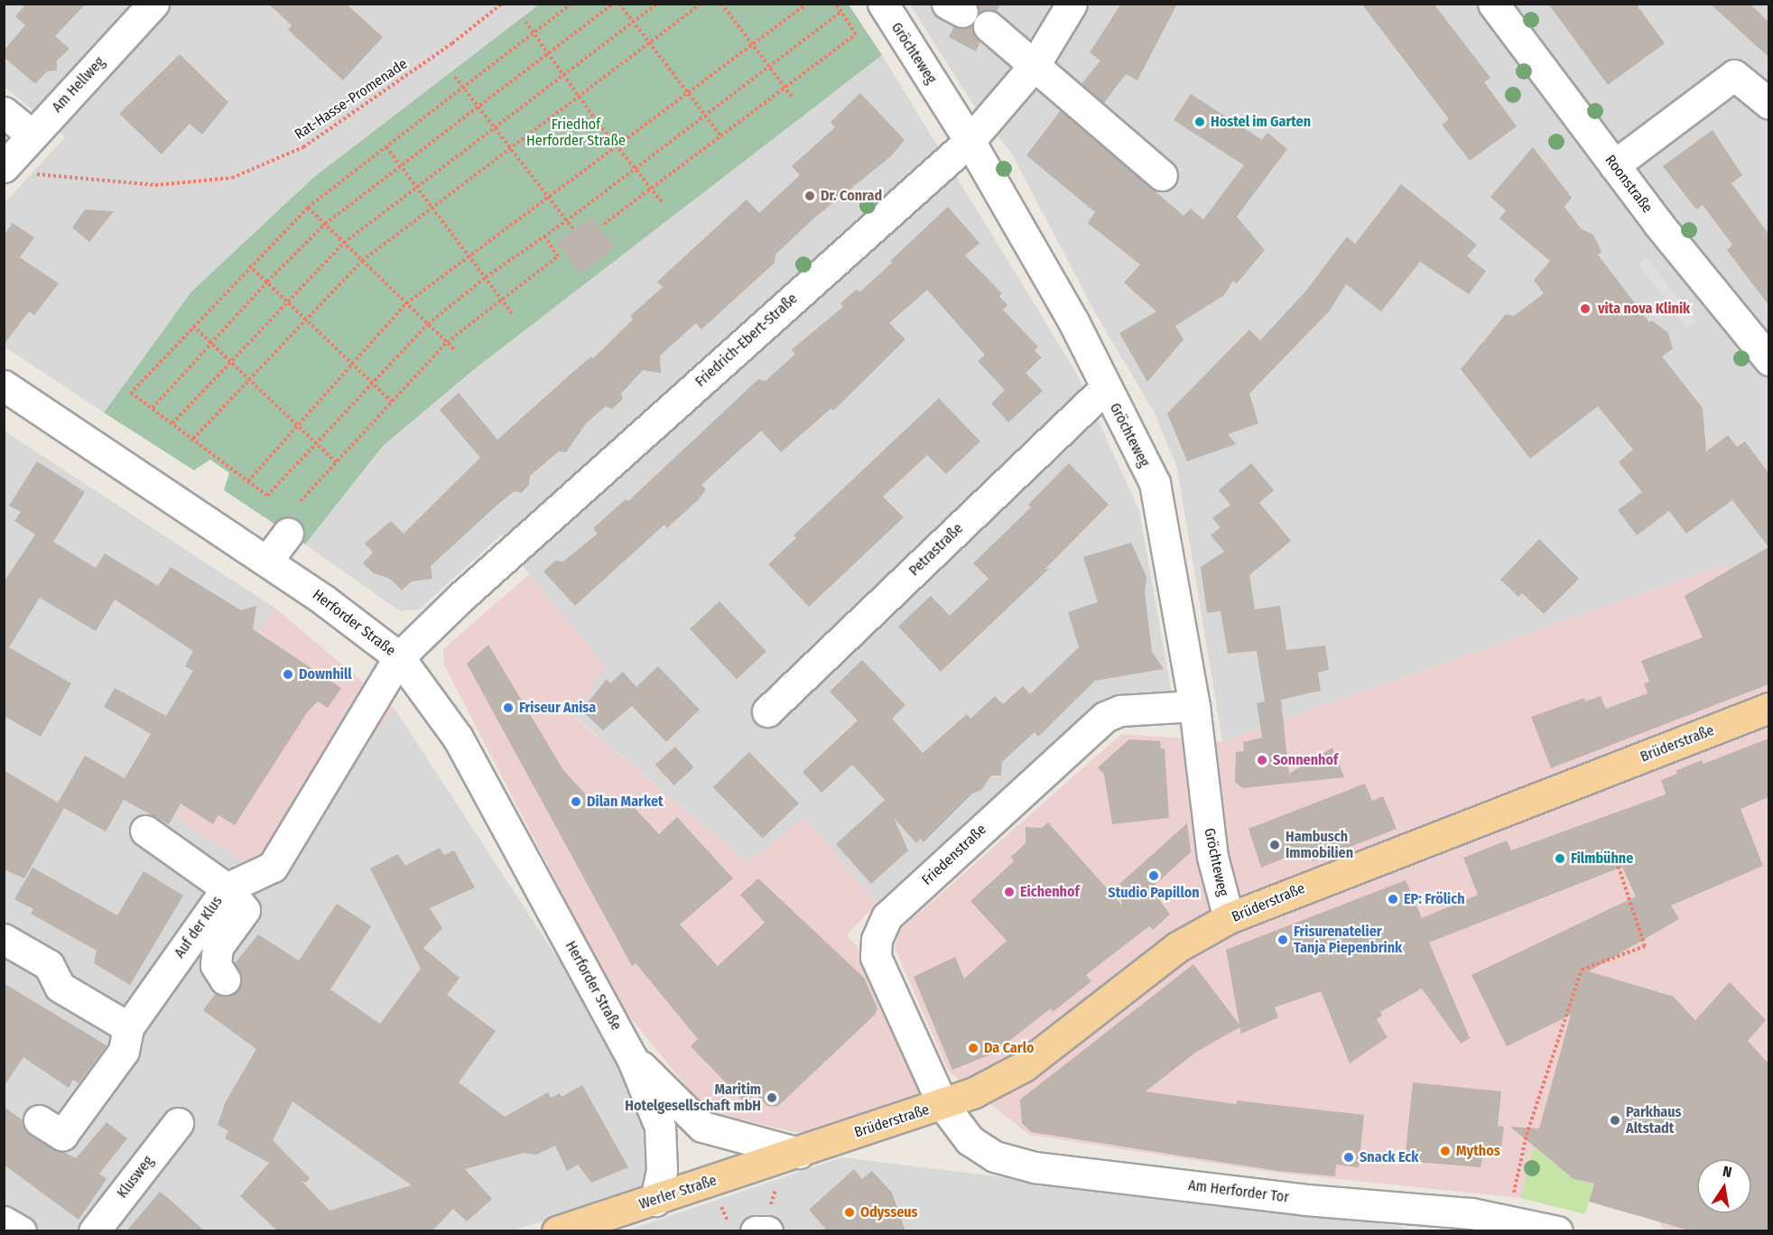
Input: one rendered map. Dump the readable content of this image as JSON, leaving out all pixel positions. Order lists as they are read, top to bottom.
{
  "streets": {
    "main road": ["Brüderstraße", "Werler Straße"],
    "street": [
      "Gröchteweg",
      "Am Hellweg",
      "Roonstraße",
      "Friedrich-Ebert-Straße",
      "Petrastraße",
      "Herforder Straße",
      "Friedenstraße",
      "Auf der Klus",
      "Klusweg",
      "Am Herforder Tor"
    ],
    "path": ["Rat-Hasse-Promenade"]
  },
  "crossings": [
    ["Gröchteweg", "Friedrich-Ebert-Straße"],
    ["Gröchteweg", "Petrastraße"],
    ["Gröchteweg", "Brüderstraße"],
    ["Gröchteweg", "Friedenstraße"],
    ["Friedrich-Ebert-Straße", "Herforder Straße"],
    ["Friedrich-Ebert-Straße", "Auf der Klus"],
    ["Herforder Straße", "Brüderstraße"],
    ["Herforder Straße", "Auf der Klus"],
    ["Herforder Straße", "Werler Straße"],
    ["Brüderstraße", "Friedenstraße"],
    ["Brüderstraße", "Am Herforder Tor"],
    ["Brüderstraße", "Werler Straße"],
    ["Friedenstraße", "Am Herforder Tor"]
  ],
  "parks": ["Friedhof Herforder Straße"],
  "places": [
    "Hostel im Garten",
    "Dr. Conrad",
    "vita nova Klinik",
    "Downhill",
    "Friseur Anisa",
    "Sonnenhof",
    "Dilan Market",
    "Hambusch Immobilien",
    "Filmbühne",
    "Studio Papillon",
    "Eichenhof",
    "EP: Frölich",
    "Frisurenatelier Tanja Piepenbrink",
    "Da Carlo",
    "Maritim Hotelgesellschaft mbH",
    "Parkhaus Altstadt",
    "Mythos",
    "Snack Eck",
    "Odysseus"
  ],
  "north": "top"
}
